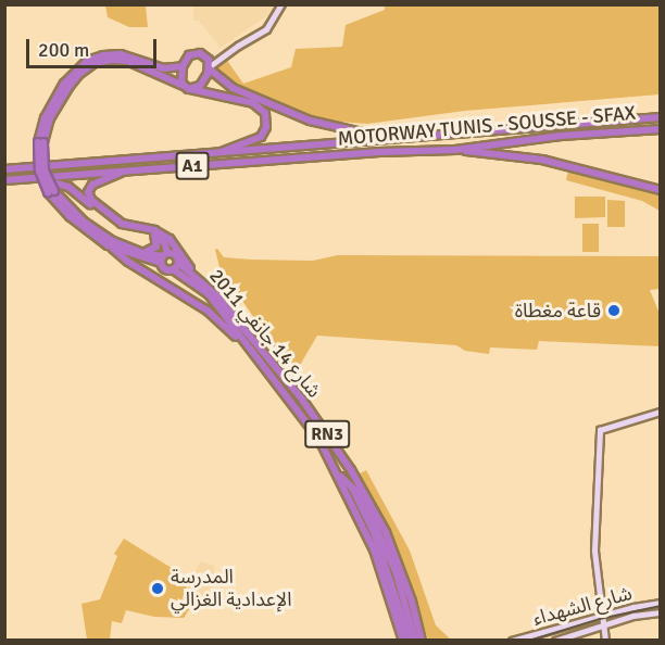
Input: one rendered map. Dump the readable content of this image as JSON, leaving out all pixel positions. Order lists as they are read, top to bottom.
{
  "streets": {
    "highway": [
      "MOTORWAY TUNIS - SOUSSE - SFAX",
      "A1",
      "شارع 14 جانفي 2011",
      "RN3"
    ],
    "street": ["شارع الشهداء"]
  },
  "places": ["قاعة مغطاة", "المدرسة الإعدادية الغزالي"],
  "scale_bar": "200 m"
}
